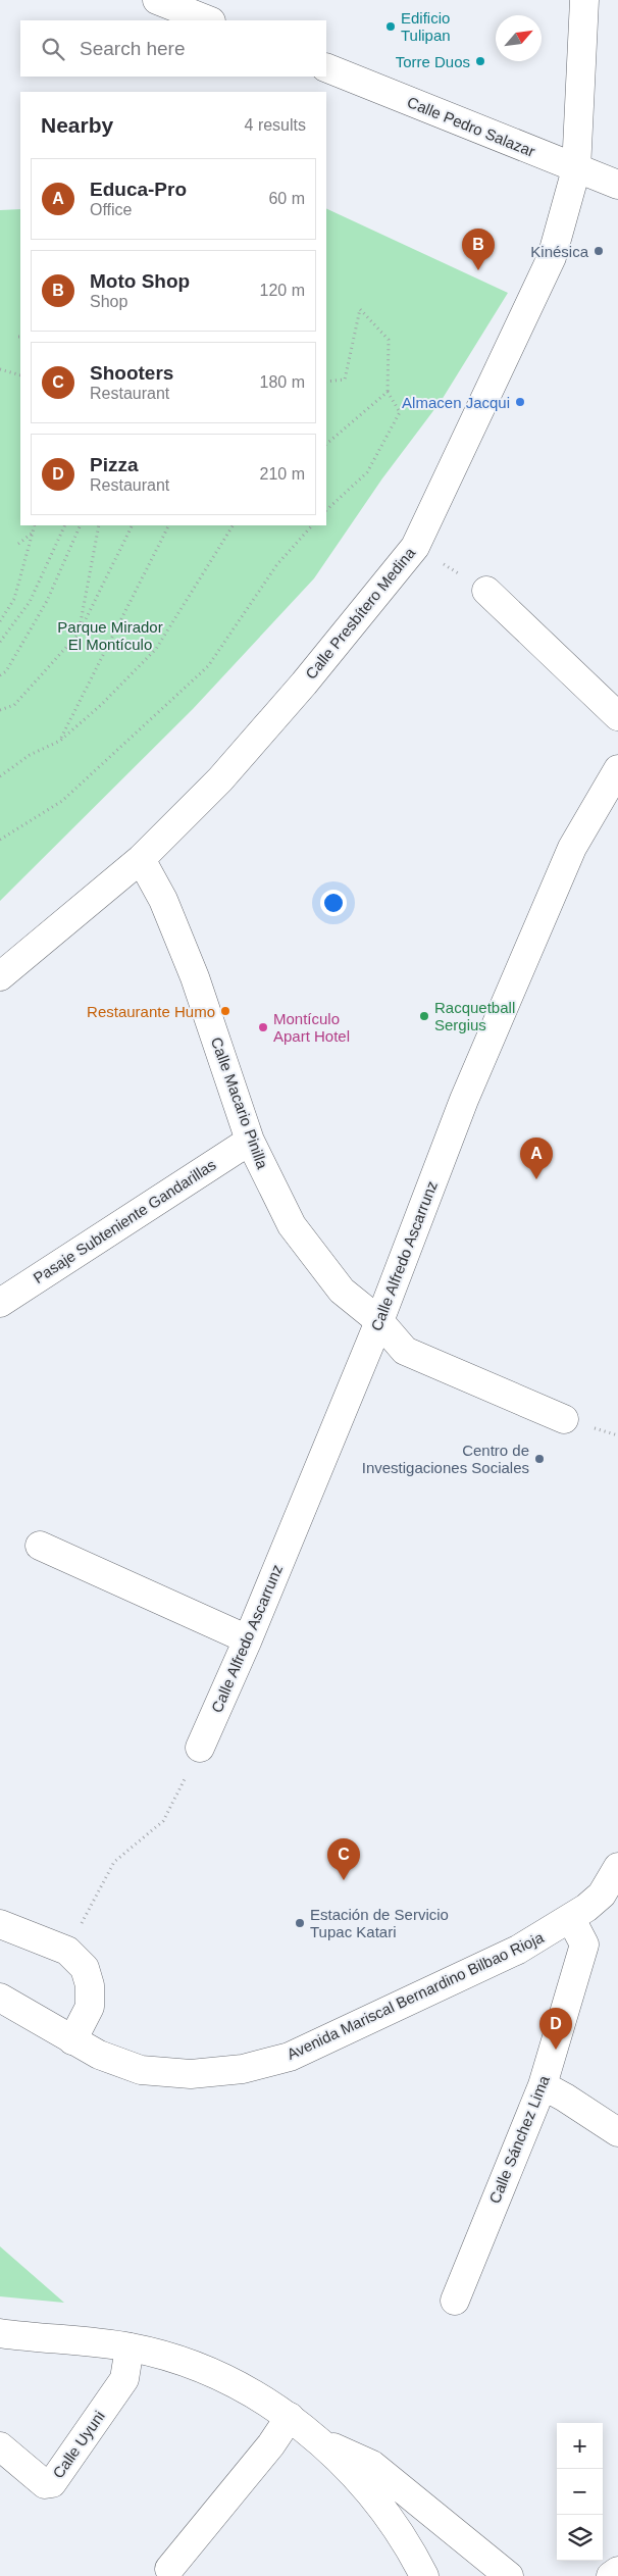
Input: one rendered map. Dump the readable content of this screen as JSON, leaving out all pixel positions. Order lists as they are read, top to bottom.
{
  "streets": {
    "street": [
      "Calle Pedro Salazar",
      "Calle Presbítero Medina",
      "Calle Macario Pinilla",
      "Pasaje Subteniente Gandarillas",
      "Calle Alfredo Ascarrunz",
      "Avenida Mariscal Bernardino Bilbao Rioja",
      "Calle Sánchez Lima",
      "Calle Uyuni"
    ]
  },
  "crossings": [
    ["Calle Pedro Salazar", "Calle Presbítero Medina"],
    ["Calle Presbítero Medina", "Calle Macario Pinilla"],
    ["Calle Macario Pinilla", "Pasaje Subteniente Gandarillas"],
    ["Calle Macario Pinilla", "Calle Alfredo Ascarrunz"],
    ["Avenida Mariscal Bernardino Bilbao Rioja", "Calle Sánchez Lima"]
  ],
  "parks": ["Parque Mirador El Montículo"],
  "places": [
    "Edificio Tulipan",
    "Torre Duos",
    "Kinésica",
    "Almacen Jacqui",
    "Restaurante Humo",
    "Racquetball Sergius",
    "Montículo Apart Hotel",
    "Centro de Investigaciones Sociales",
    "Estación de Servicio Tupac Katari"
  ],
  "north": "top right",
  "page": {
    "search": "Search here",
    "heading": ["Nearby", "4 results"],
    "list": [
      {
        "mark": "A",
        "name": "Educa-Pro",
        "note": "Office",
        "value": "60 m"
      },
      {
        "mark": "B",
        "name": "Moto Shop",
        "note": "Shop",
        "value": "120 m"
      },
      {
        "mark": "C",
        "name": "Shooters",
        "note": "Restaurant",
        "value": "180 m"
      },
      {
        "mark": "D",
        "name": "Pizza",
        "note": "Restaurant",
        "value": "210 m"
      }
    ],
    "pins": [
      "B",
      "A",
      "C",
      "D"
    ],
    "map_buttons": ["+", "−"]
  }
}
